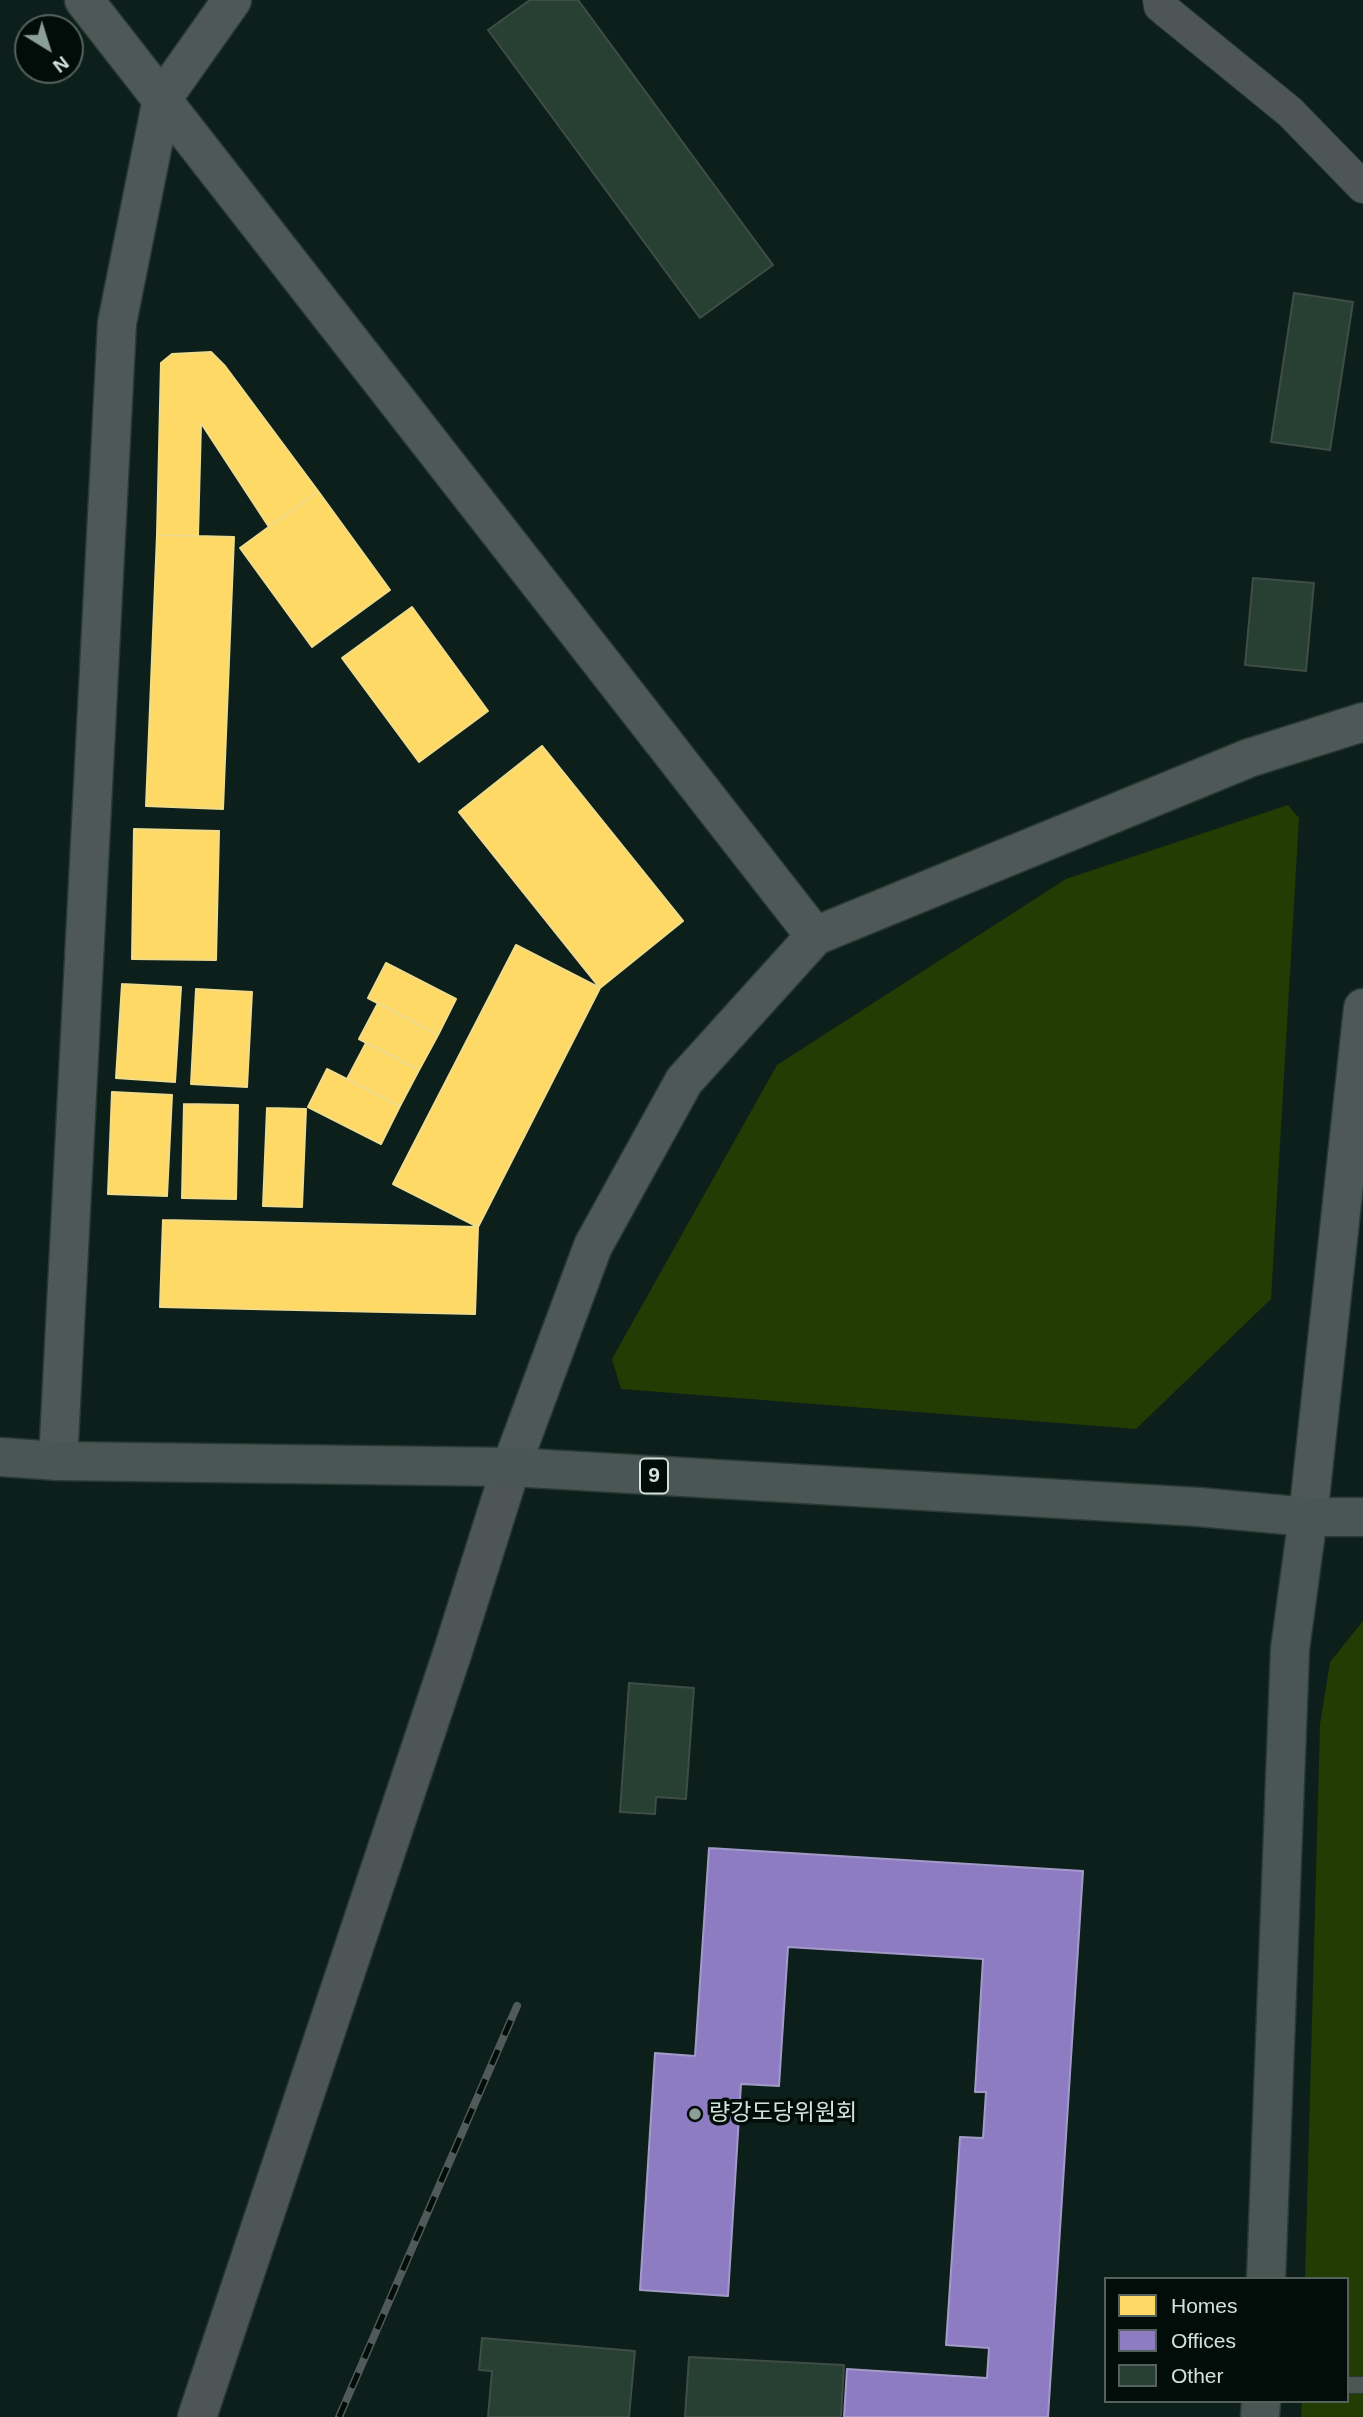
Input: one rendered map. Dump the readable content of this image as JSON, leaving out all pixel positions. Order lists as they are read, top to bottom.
{
  "streets": {
    "main road": ["9"]
  },
  "places": ["량강도당위원회"],
  "legend": ["Homes", "Offices", "Other"],
  "north": "bottom right"
}
